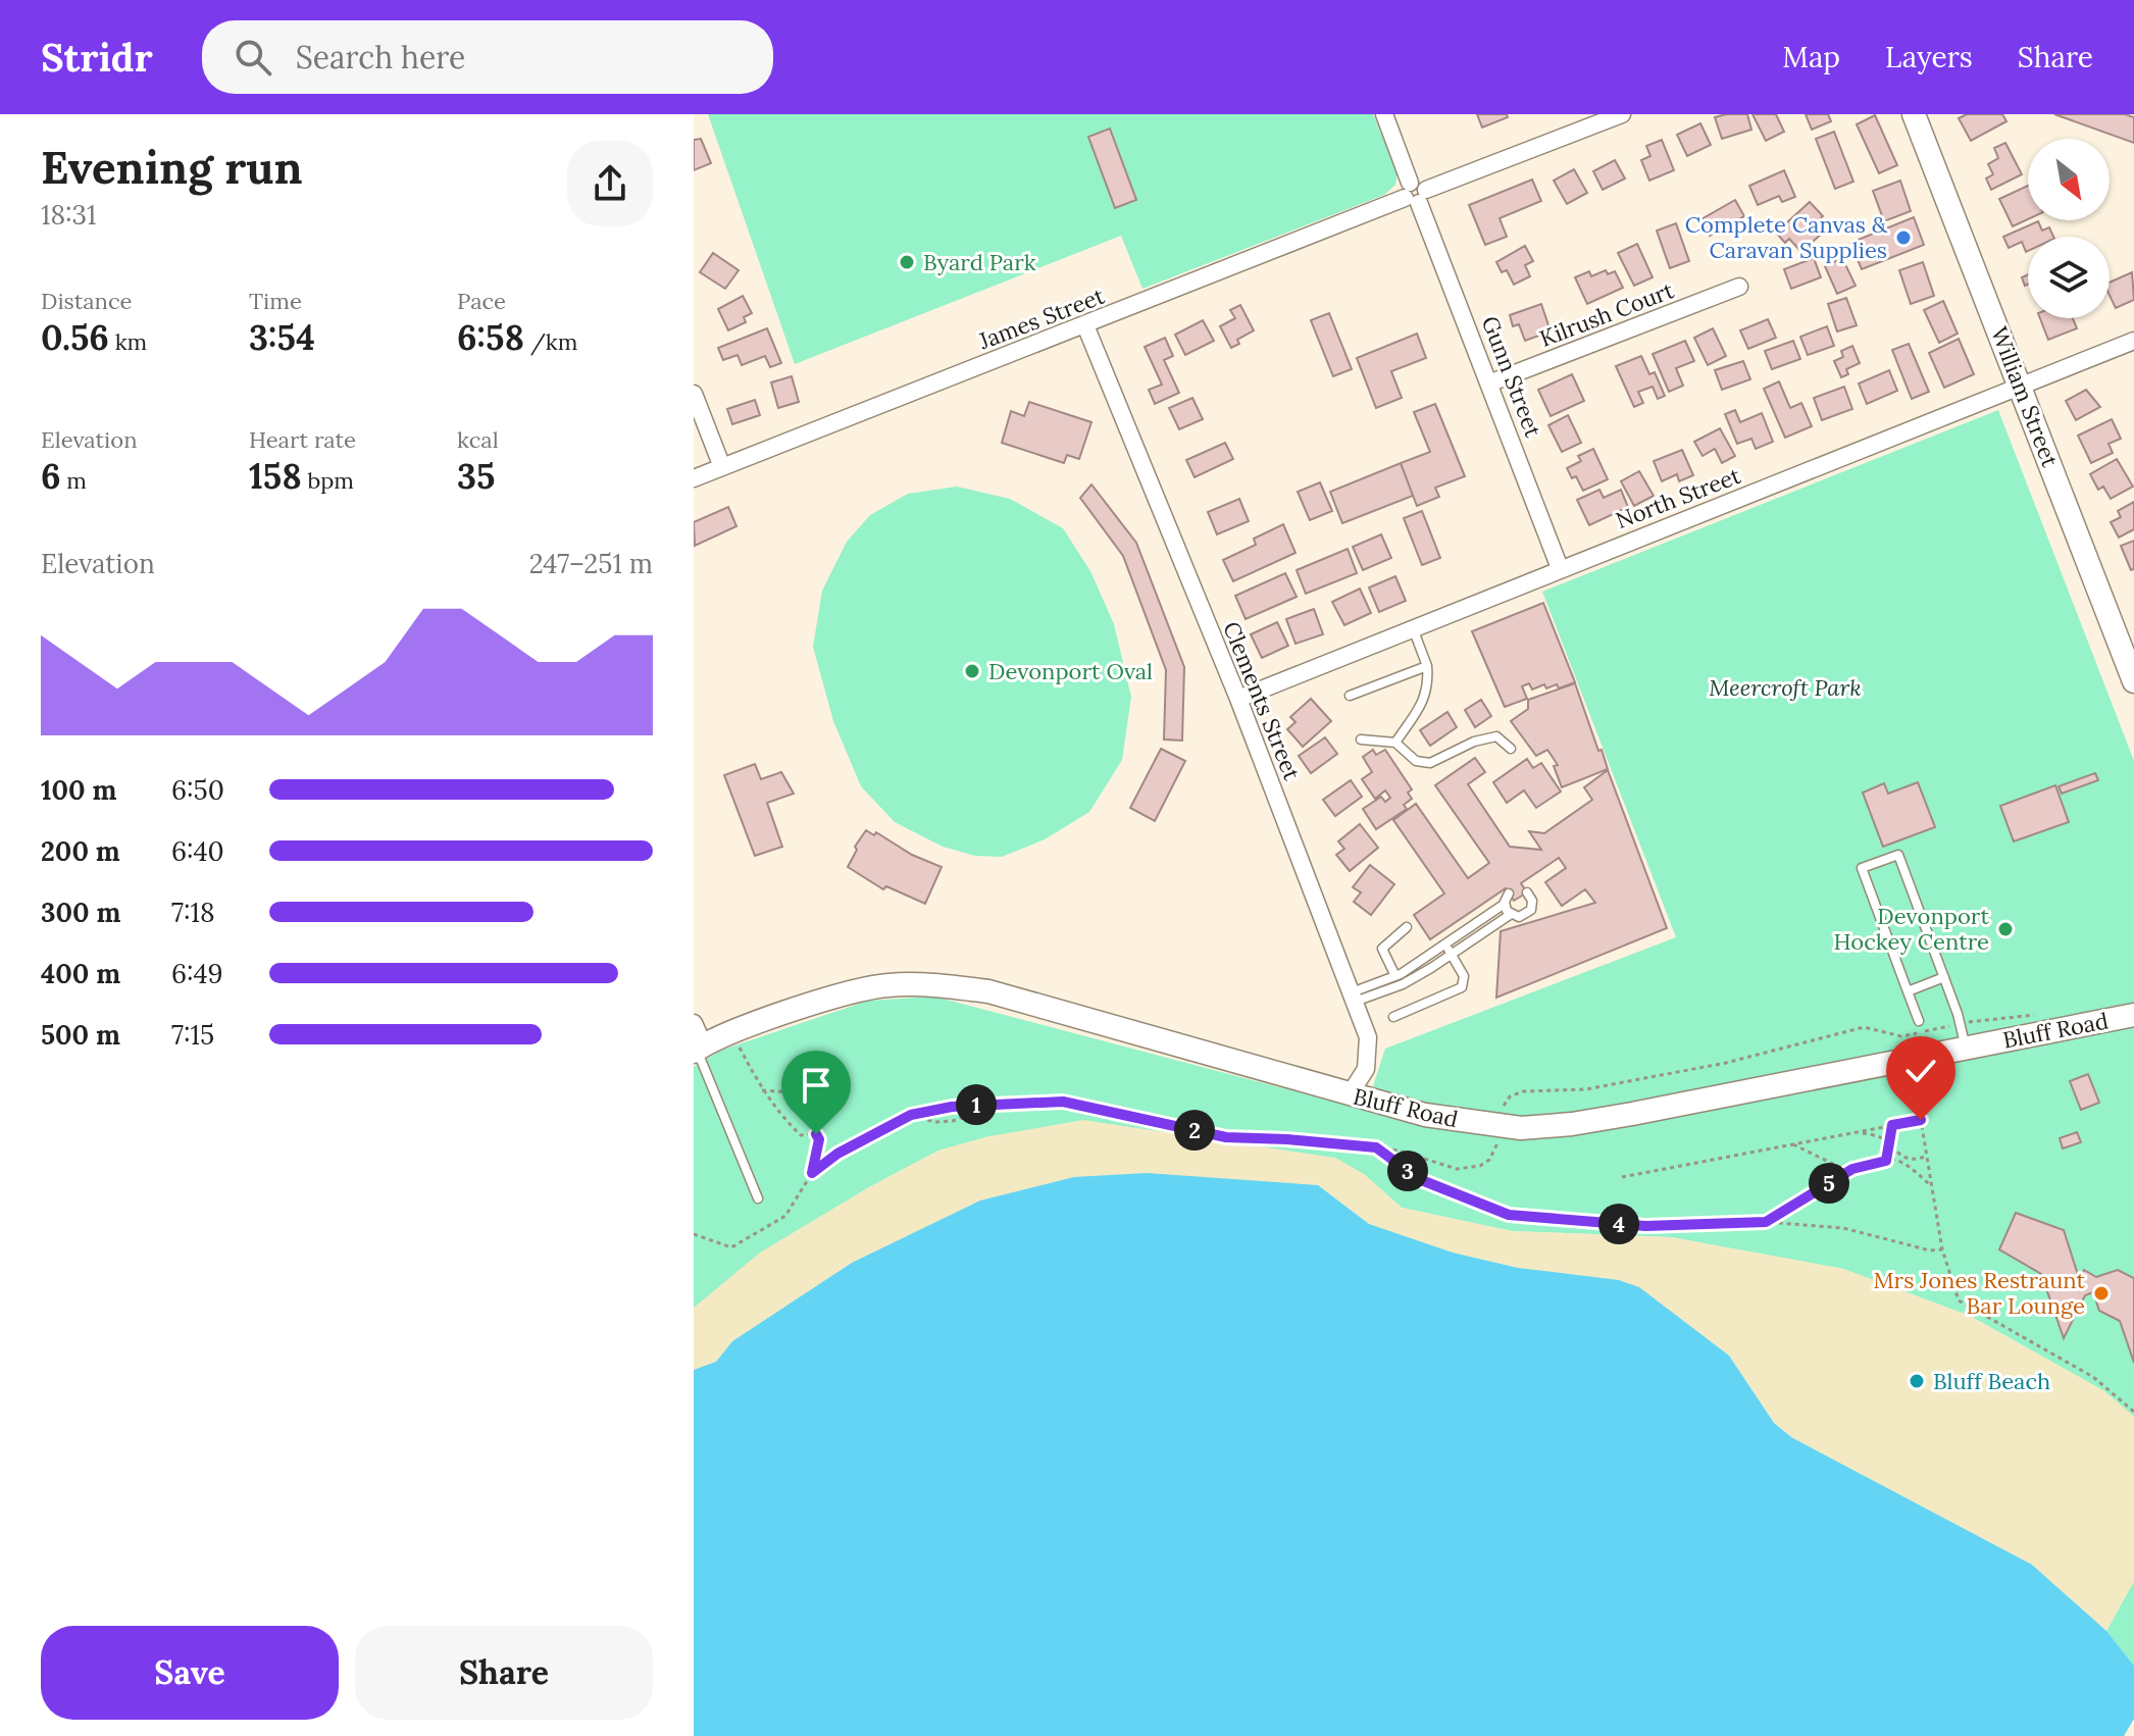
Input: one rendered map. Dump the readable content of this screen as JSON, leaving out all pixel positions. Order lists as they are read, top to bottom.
{
  "streets": {
    "street": [
      "Kilrush Court",
      "James Street",
      "Gunn Street",
      "William Street",
      "North Street",
      "Clements Street",
      "Bluff Road"
    ]
  },
  "crossings": [
    ["Kilrush Court", "Gunn Street"],
    ["James Street", "Gunn Street"],
    ["James Street", "Clements Street"],
    ["Gunn Street", "North Street"],
    ["William Street", "North Street"],
    ["North Street", "Clements Street"],
    ["Clements Street", "Bluff Road"]
  ],
  "parks": ["Meercroft Park"],
  "places": [
    "Complete Canvas & Caravan Supplies",
    "Byard Park",
    "Devonport Oval",
    "Devonport Hockey Centre",
    "Mrs Jones Restraunt Bar Lounge",
    "Bluff Beach"
  ],
  "north": "bottom right",
  "page": {
    "header": "Stridr",
    "search": "Search here",
    "nav": ["Map", "Layers", "Share"],
    "heading": ["Evening run", "18:31"],
    "stats": [
      ["Distance", "0.56 km"],
      ["Time", "3:54"],
      ["Pace", "6:58 /km"],
      ["Elevation", "6 m"],
      ["Heart rate", "158 bpm"],
      ["kcal", "35"]
    ],
    "chart": ["Elevation", "247–251 m"],
    "list": [
      {
        "name": "100 m",
        "note": "6:50"
      },
      {
        "name": "200 m",
        "note": "6:40"
      },
      {
        "name": "300 m",
        "note": "7:18"
      },
      {
        "name": "400 m",
        "note": "6:49"
      },
      {
        "name": "500 m",
        "note": "7:15"
      }
    ],
    "pins": [
      "1",
      "2",
      "3",
      "5",
      "4"
    ],
    "buttons": ["Save", "Share"]
  }
}
